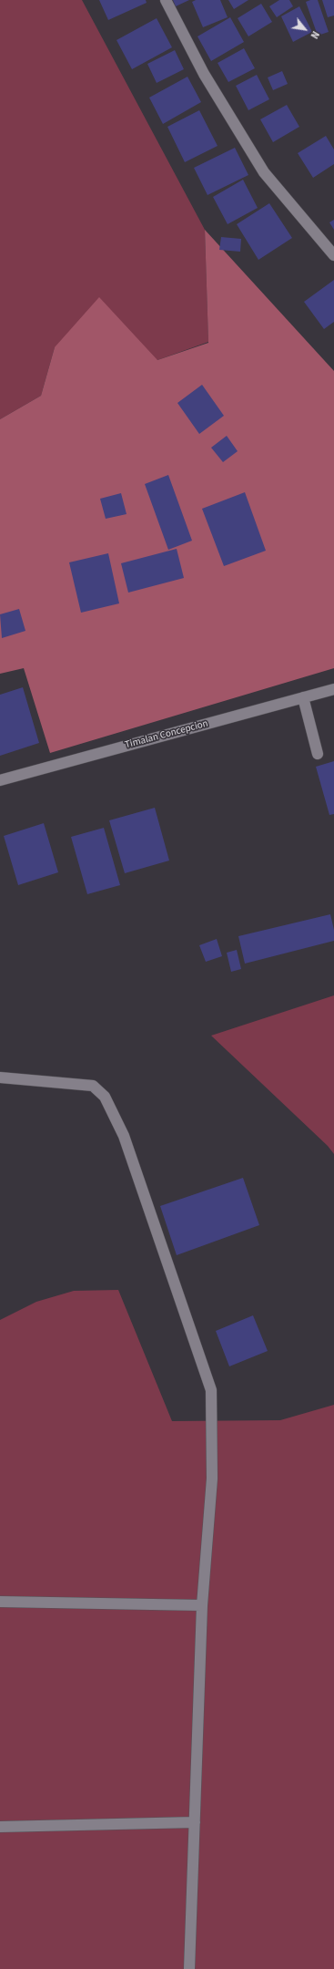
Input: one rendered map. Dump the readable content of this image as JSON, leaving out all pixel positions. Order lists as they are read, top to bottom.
{
  "streets": {
    "street": ["Timalan Concepcion"]
  },
  "north": "bottom right"
}
